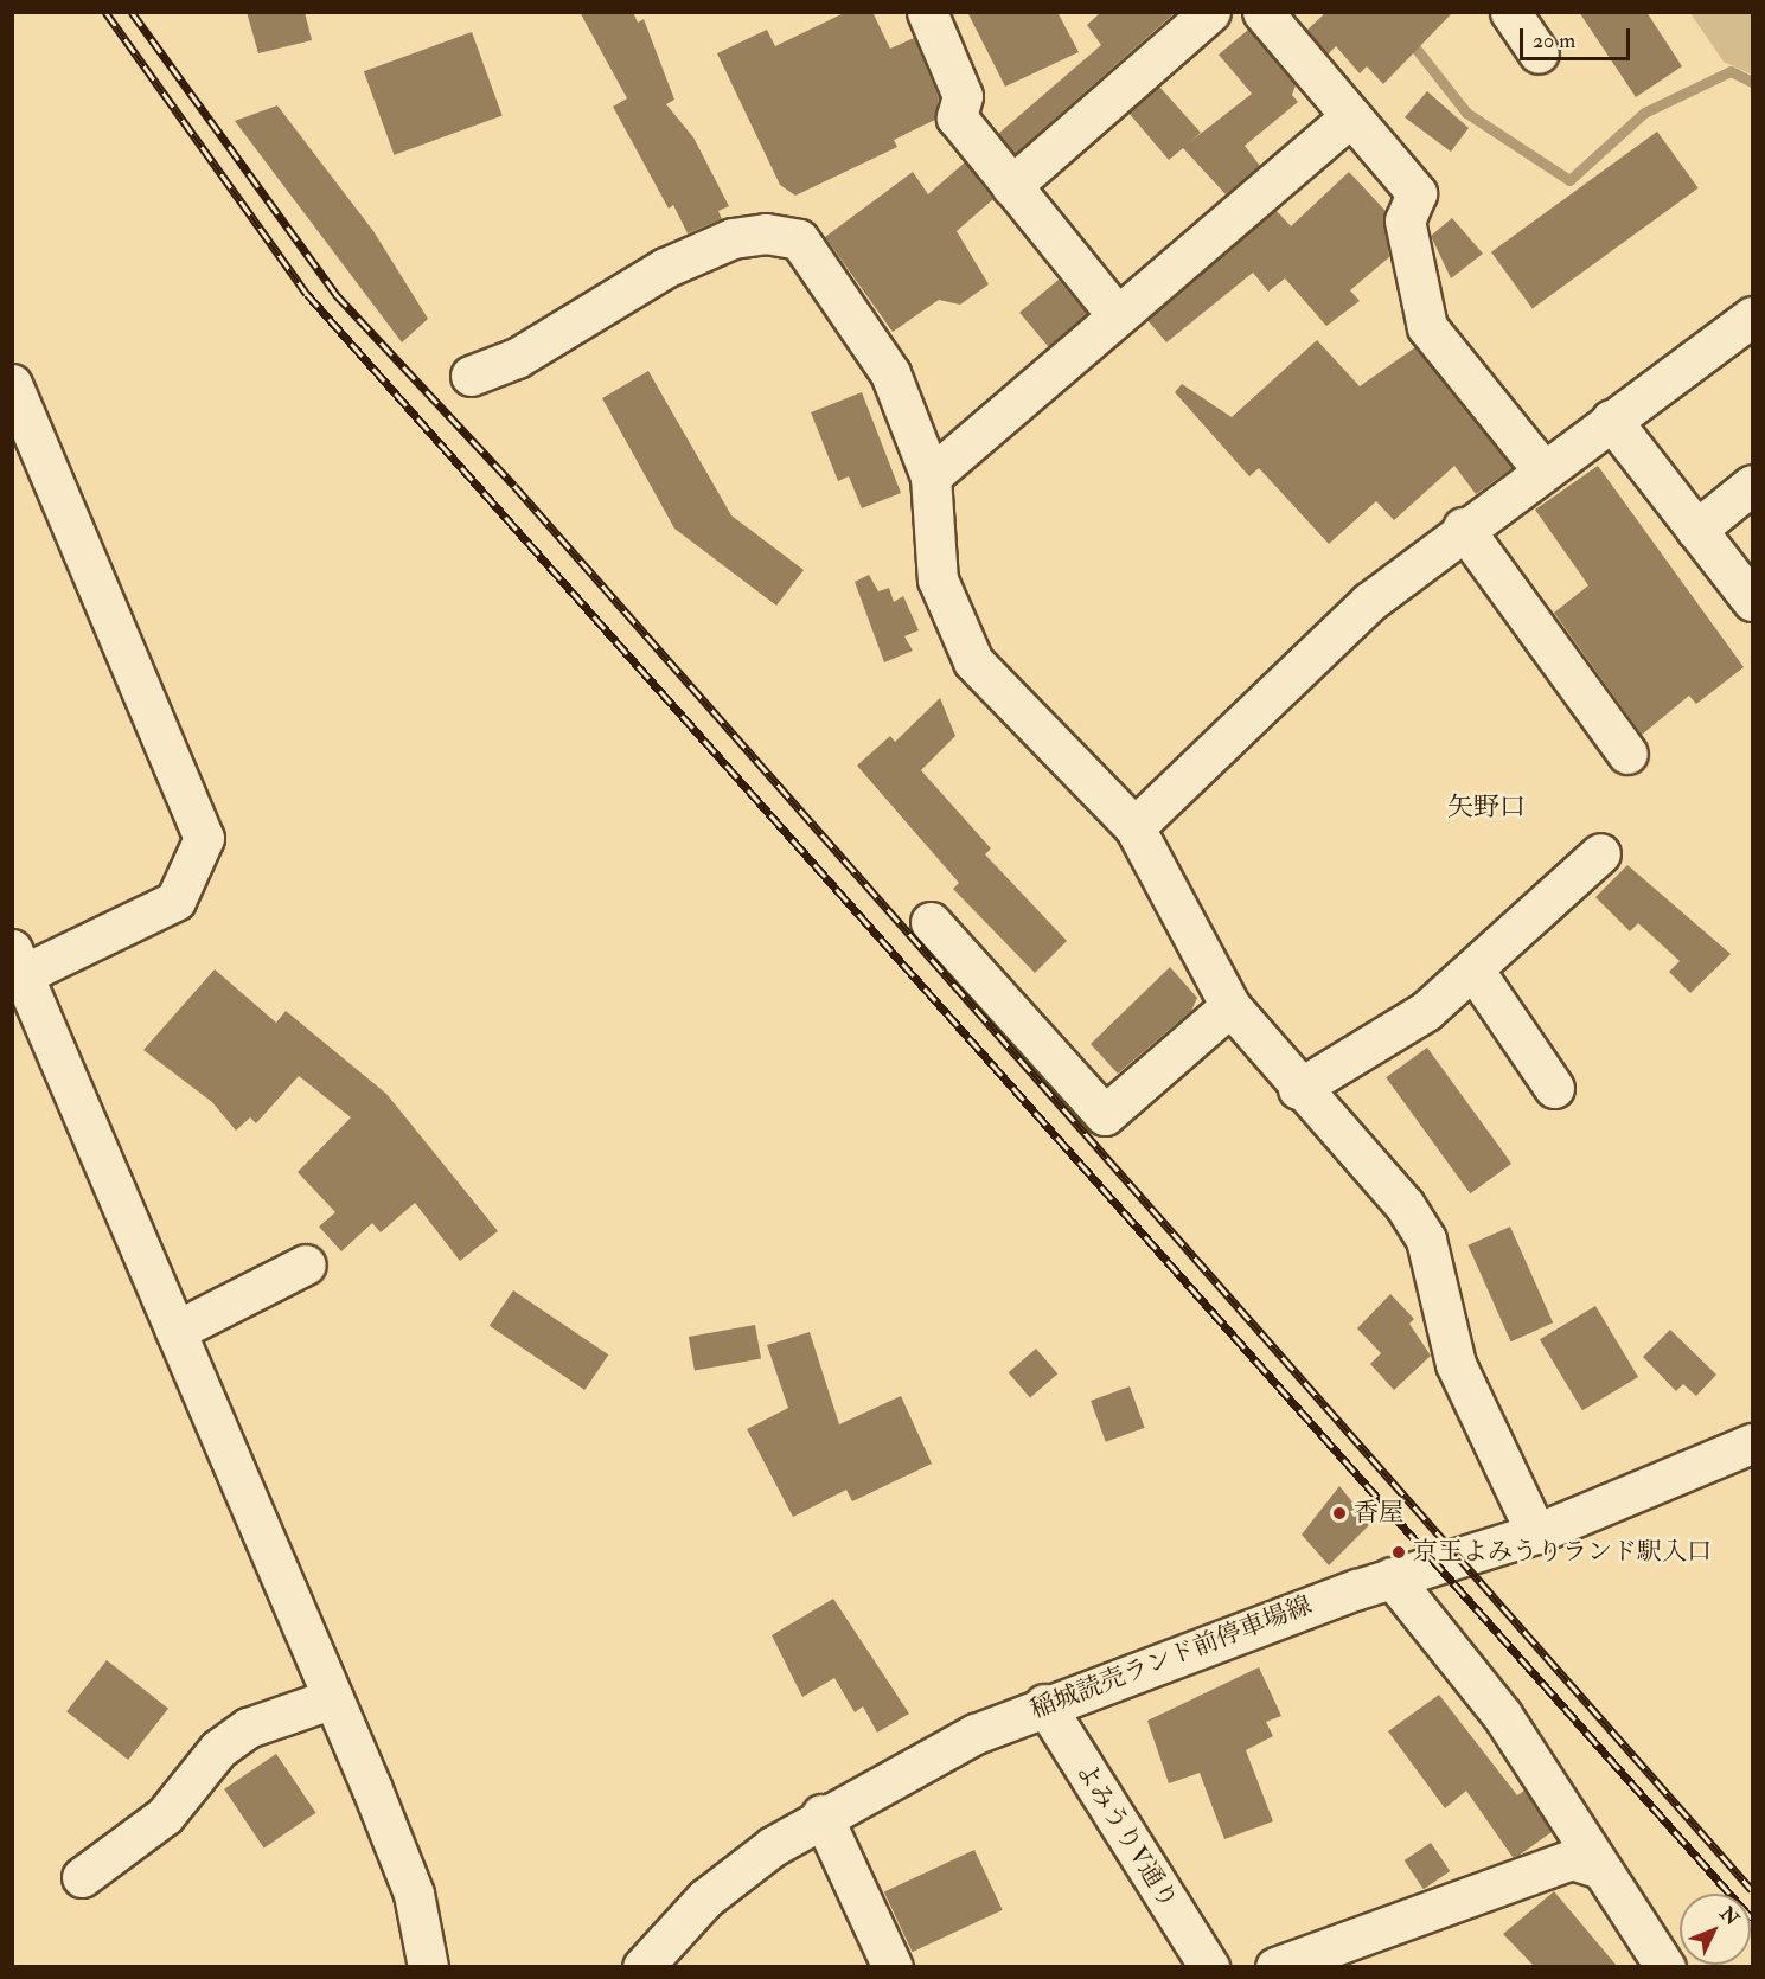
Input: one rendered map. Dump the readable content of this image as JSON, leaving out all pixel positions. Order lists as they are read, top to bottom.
{
  "streets": {
    "street": ["稲城読売ランド前停車場線", "よみうりV通り"]
  },
  "crossings": [
    ["稲城読売ランド前停車場線", "よみうりV通り"]
  ],
  "districts": ["矢野口"],
  "places": ["香屋", "京王よみうりランド駅入口"],
  "scale_bar": "20 m",
  "north": "top right"
}
